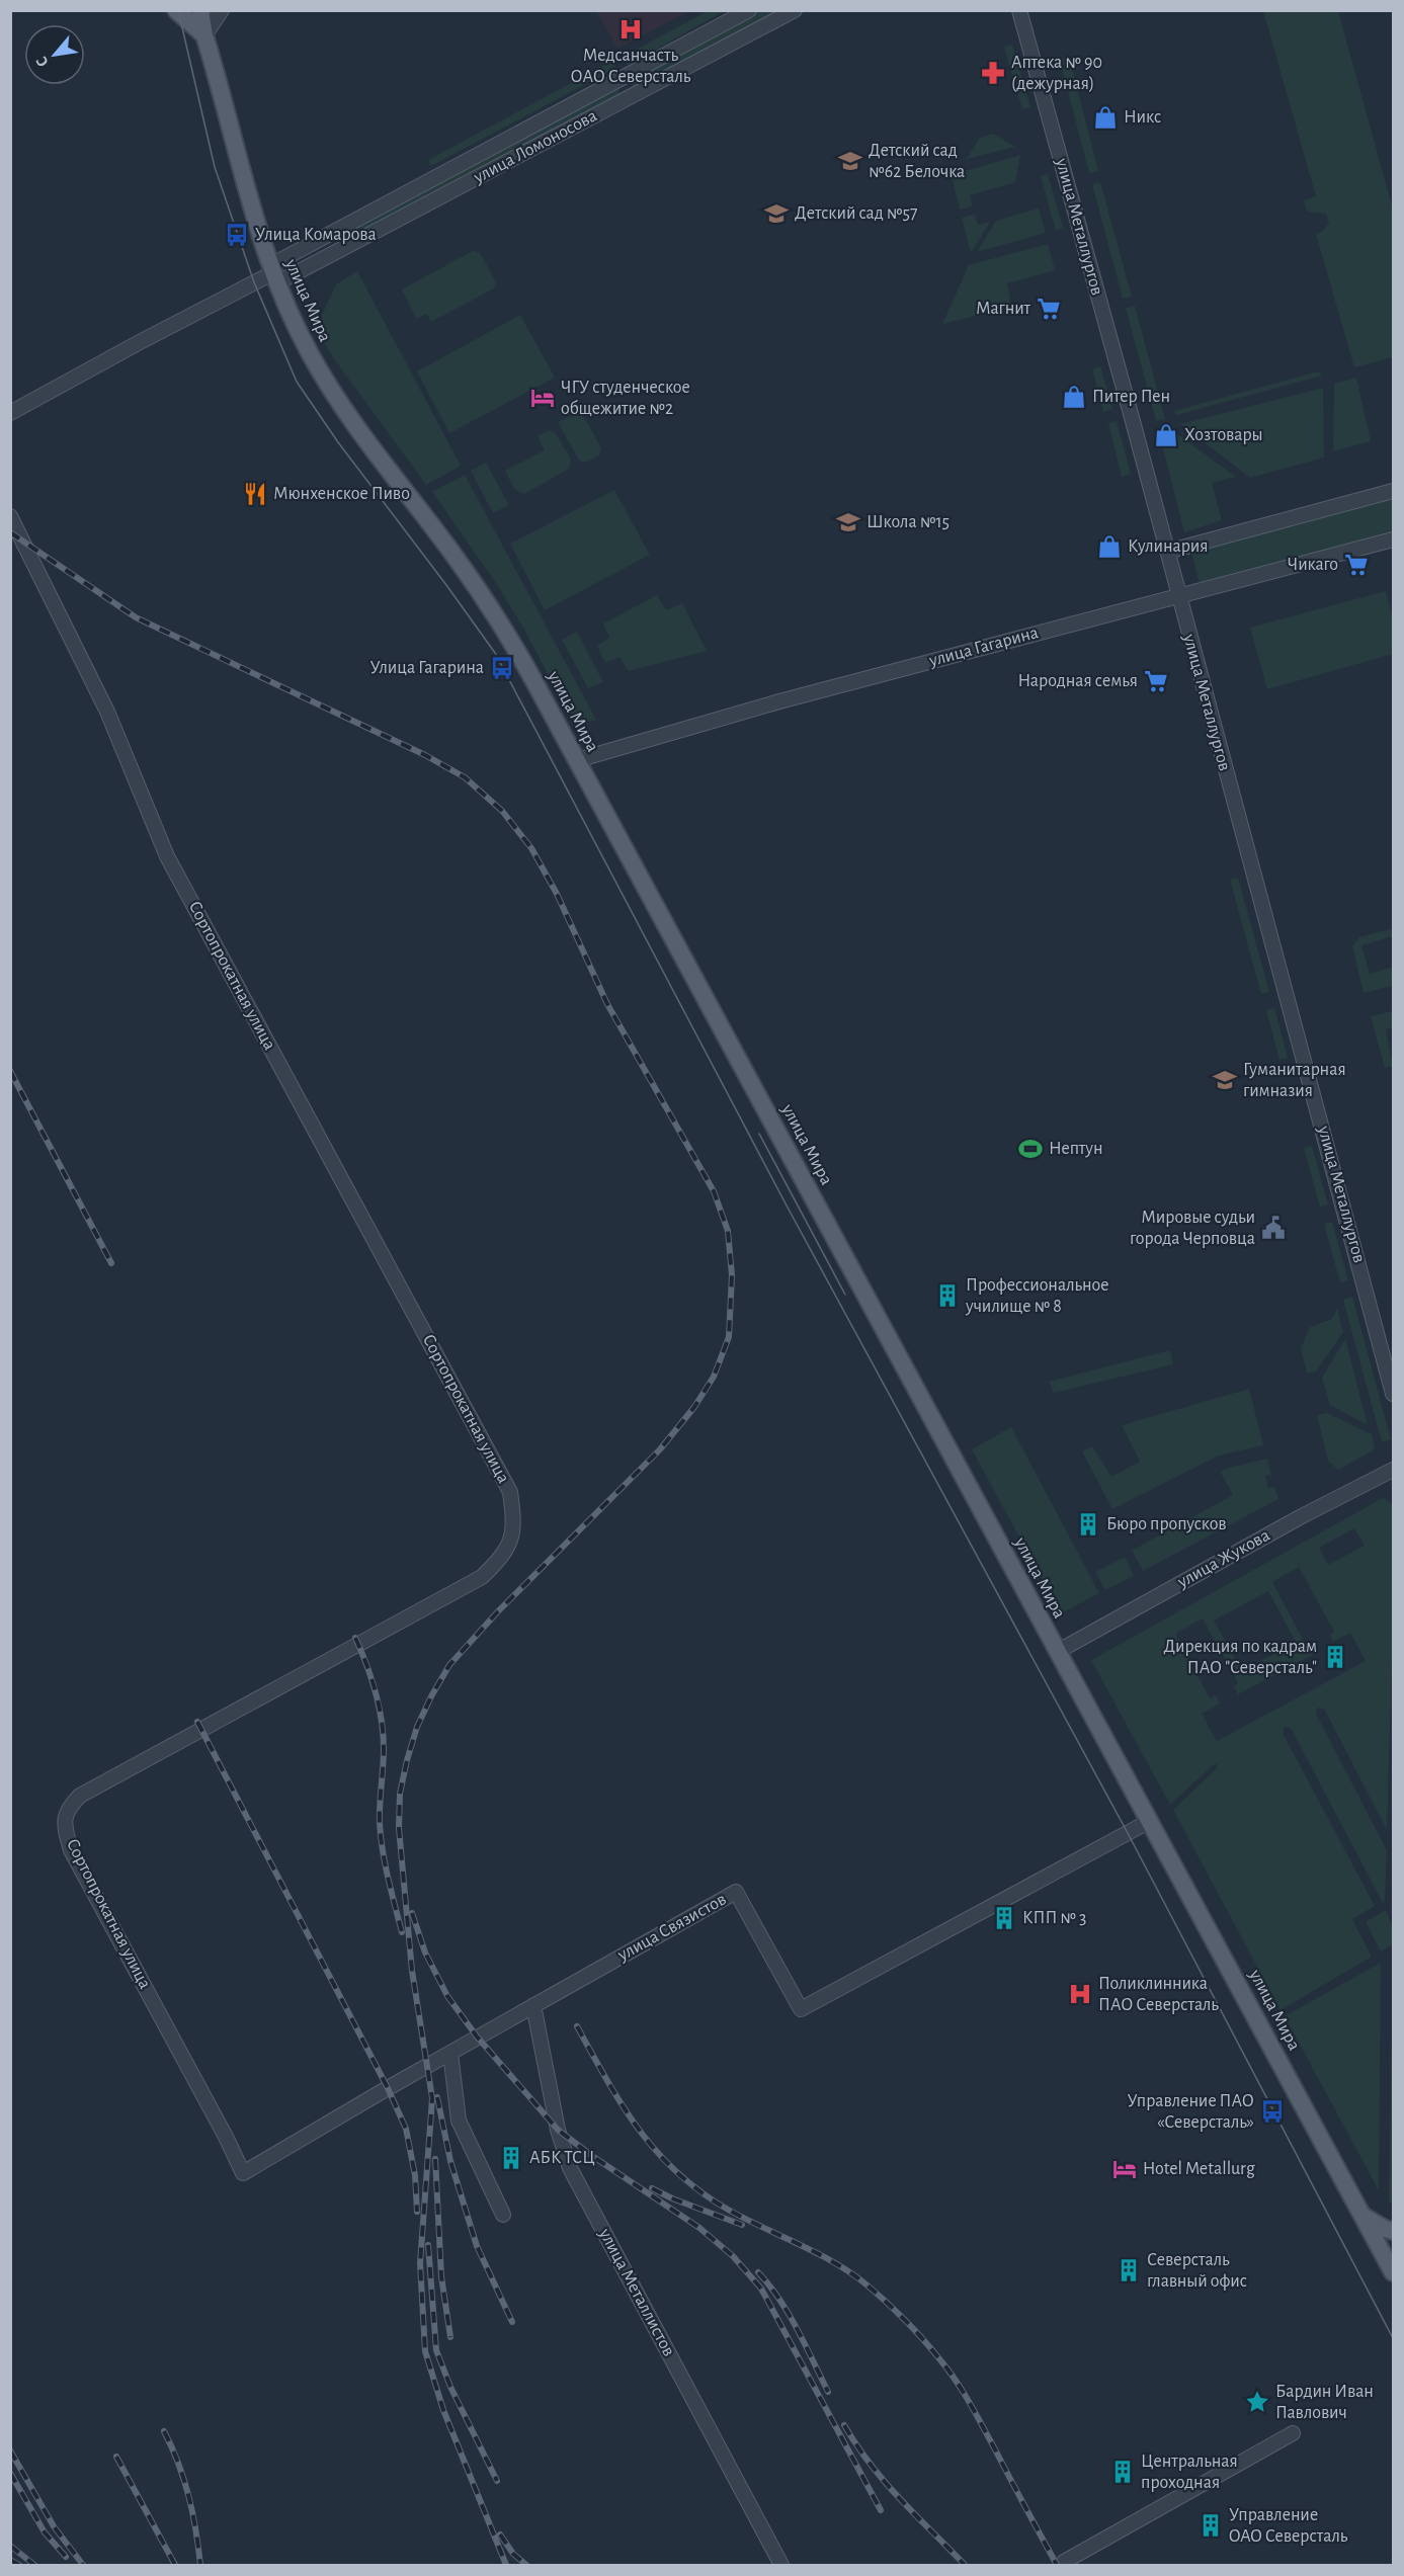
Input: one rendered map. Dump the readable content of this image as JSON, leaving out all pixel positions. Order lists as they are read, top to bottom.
{
  "streets": {
    "main road": ["улица Мира"],
    "street": [
      "улица Ломоносова",
      "улица Металлургов",
      "улица Гагарина",
      "Сортопрокатная улица",
      "улица Жукова",
      "улица Связистов",
      "улица Металлистов"
    ]
  },
  "crossings": [
    ["улица Ломоносова", "улица Мира"],
    ["улица Металлургов", "улица Гагарина"],
    ["улица Мира", "улица Гагарина"],
    ["улица Мира", "улица Жукова"],
    ["улица Мира", "улица Связистов"],
    ["Сортопрокатная улица", "улица Связистов"],
    ["улица Связистов", "улица Металлистов"]
  ],
  "places": {
    "hospital": ["Медсанчасть ОАО Северсталь", "Поликлинника ПАО Северсталь"],
    "pharmacy": ["Аптека № 90 (дежурная)"],
    "shop": [
      "Никс",
      "Питер Пен",
      "Хозтовары",
      "Кулинария"
    ],
    "school or university": [
      "Детский сад №62 Белочка",
      "Детский сад №57",
      "Школа №15",
      "Гуманитарная гимназия"
    ],
    "bus stop": ["Улица Комарова", "Улица Гагарина", "Управление ПАО «Северсталь»"],
    "supermarket": ["Магнит", "Чикаго", "Народная семья"],
    "hotel": ["ЧГУ студенческое общежитие №2", "Hotel Metallurg"],
    "restaurant": ["Мюнхенское Пиво"],
    "sports": ["Нептун"],
    "public building": ["Мировые судьи города Черповца"],
    "building": [
      "Профессиональное училище № 8",
      "Бюро пропусков",
      "Дирекция по кадрам ПАО \"Северсталь\"",
      "КПП № 3",
      "АБК ТСЦ",
      "Северсталь главный офис",
      "Центральная проходная",
      "Управление OAO Северсталь"
    ],
    "place": ["Бардин Иван Павлович"]
  },
  "north": "bottom left"
}
